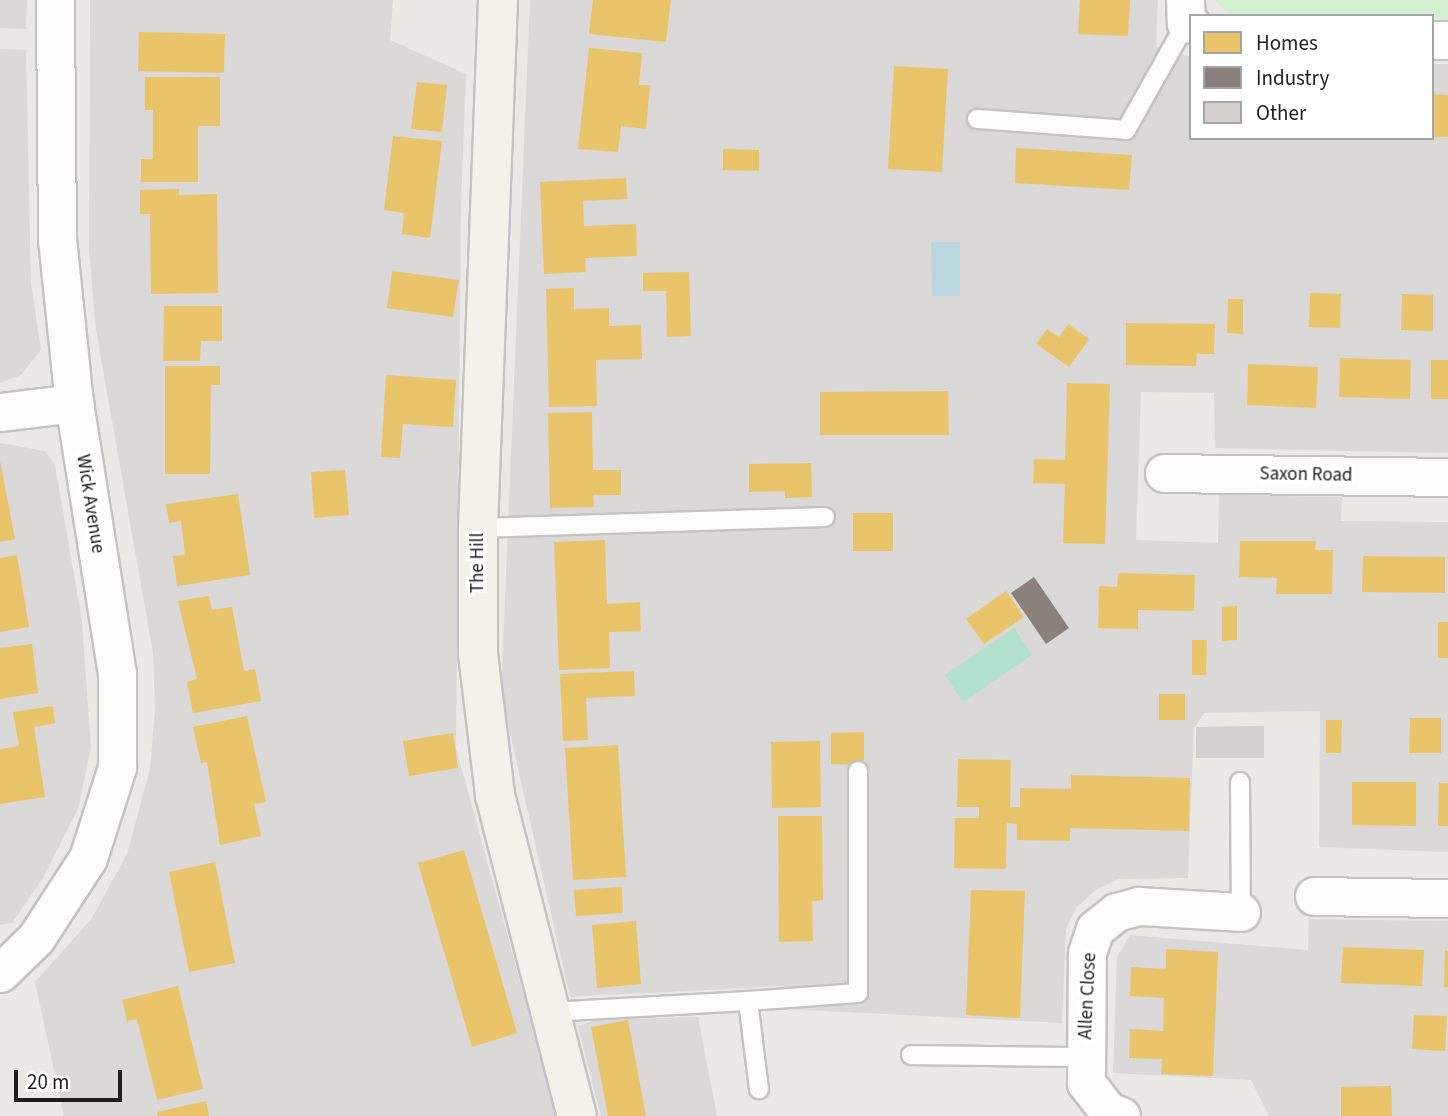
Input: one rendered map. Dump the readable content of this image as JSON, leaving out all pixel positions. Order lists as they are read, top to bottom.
{
  "streets": {
    "main road": ["The Hill"],
    "street": ["Saxon Road", "Wick Avenue", "Allen Close"]
  },
  "legend": ["Homes", "Industry", "Other"],
  "scale_bar": "20 m"
}
